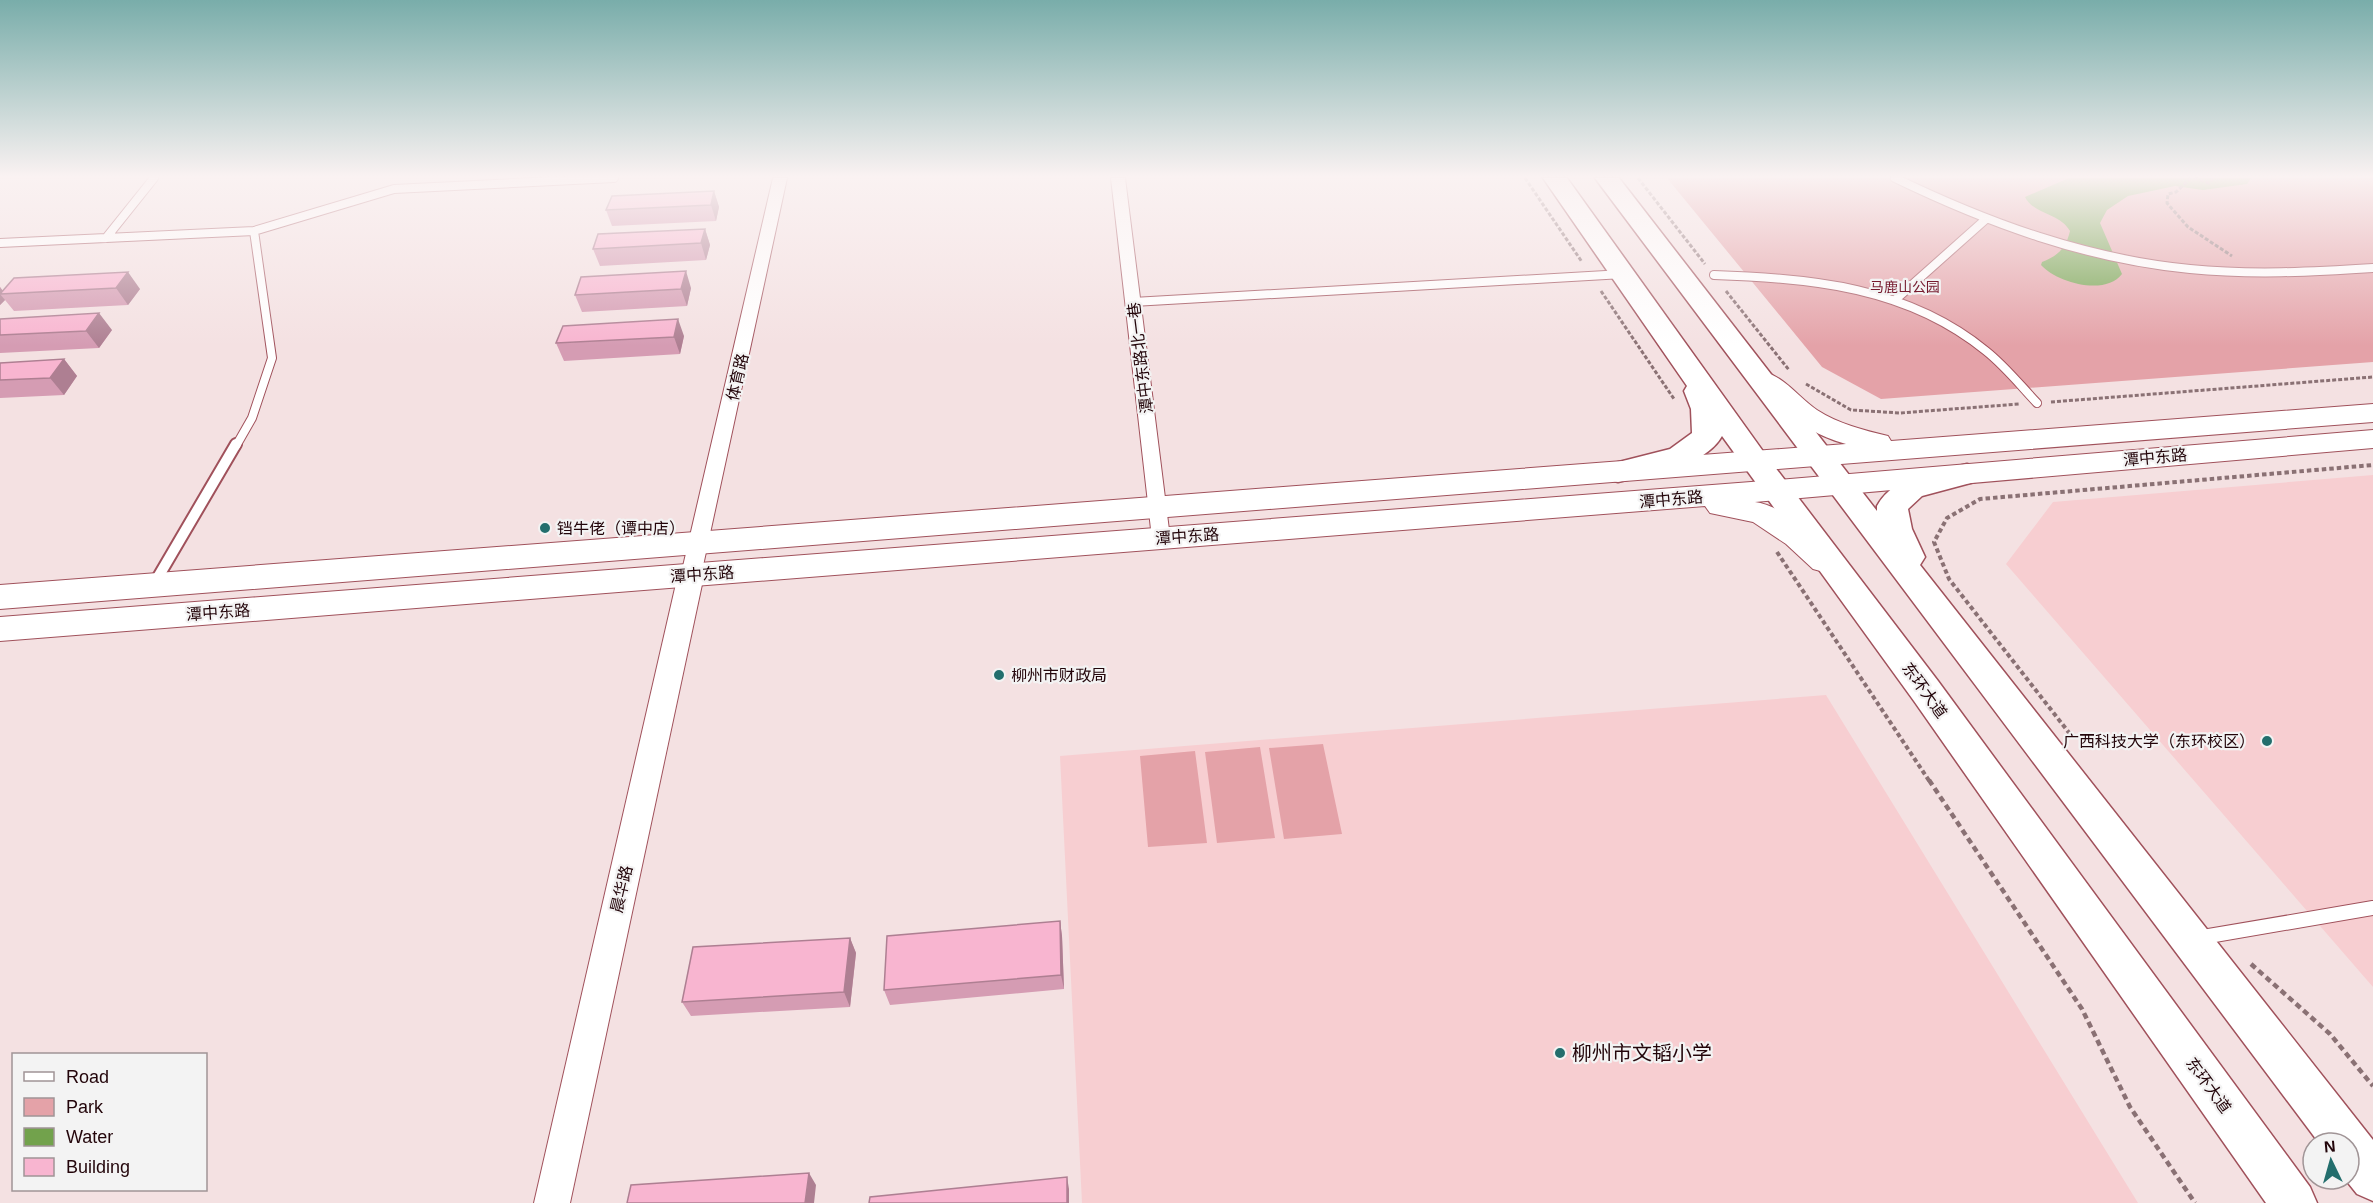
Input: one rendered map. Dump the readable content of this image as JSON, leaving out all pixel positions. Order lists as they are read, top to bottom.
{
  "streets": {
    "highway": ["东环大道"],
    "main road": ["潭中东路"],
    "street": ["潭中东路北一巷", "体育路", "晨华路"]
  },
  "crossings": [
    ["潭中东路北一巷", "潭中东路"],
    ["体育路", "潭中东路"],
    ["体育路", "晨华路"],
    ["潭中东路", "东环大道"],
    ["潭中东路", "晨华路"]
  ],
  "parks": ["马鹿山公园"],
  "places": [
    "铛牛佬（谭中店）",
    "柳州市财政局",
    "广西科技大学（东环校区）",
    "柳州市文韬小学"
  ],
  "legend": [
    "Road",
    "Park",
    "Water",
    "Building"
  ],
  "north": "top"
}
